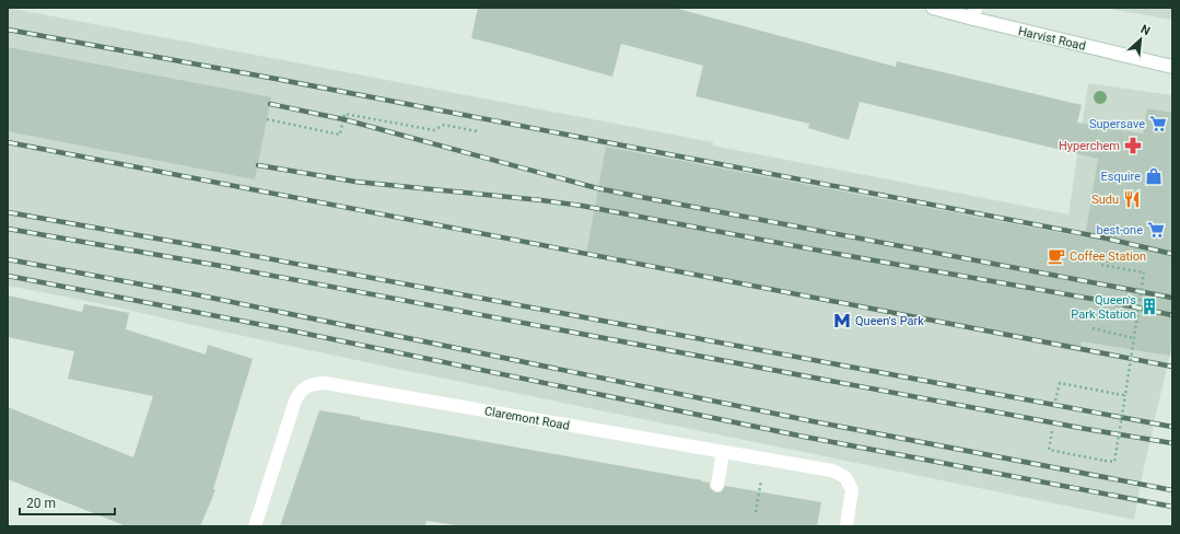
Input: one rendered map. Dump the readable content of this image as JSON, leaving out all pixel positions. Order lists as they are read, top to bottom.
{
  "streets": {
    "street": ["Harvist Road", "Claremont Road"]
  },
  "places": {
    "supermarket": ["Supersave", "best-one"],
    "pharmacy": ["Hyperchem"],
    "shop": ["Esquire"],
    "restaurant": ["Sudu"],
    "cafe": ["Coffee Station"],
    "building": ["Queen's Park Station"],
    "metro station": ["Queen's Park"]
  },
  "scale_bar": "20 m",
  "north": "top right"
}
